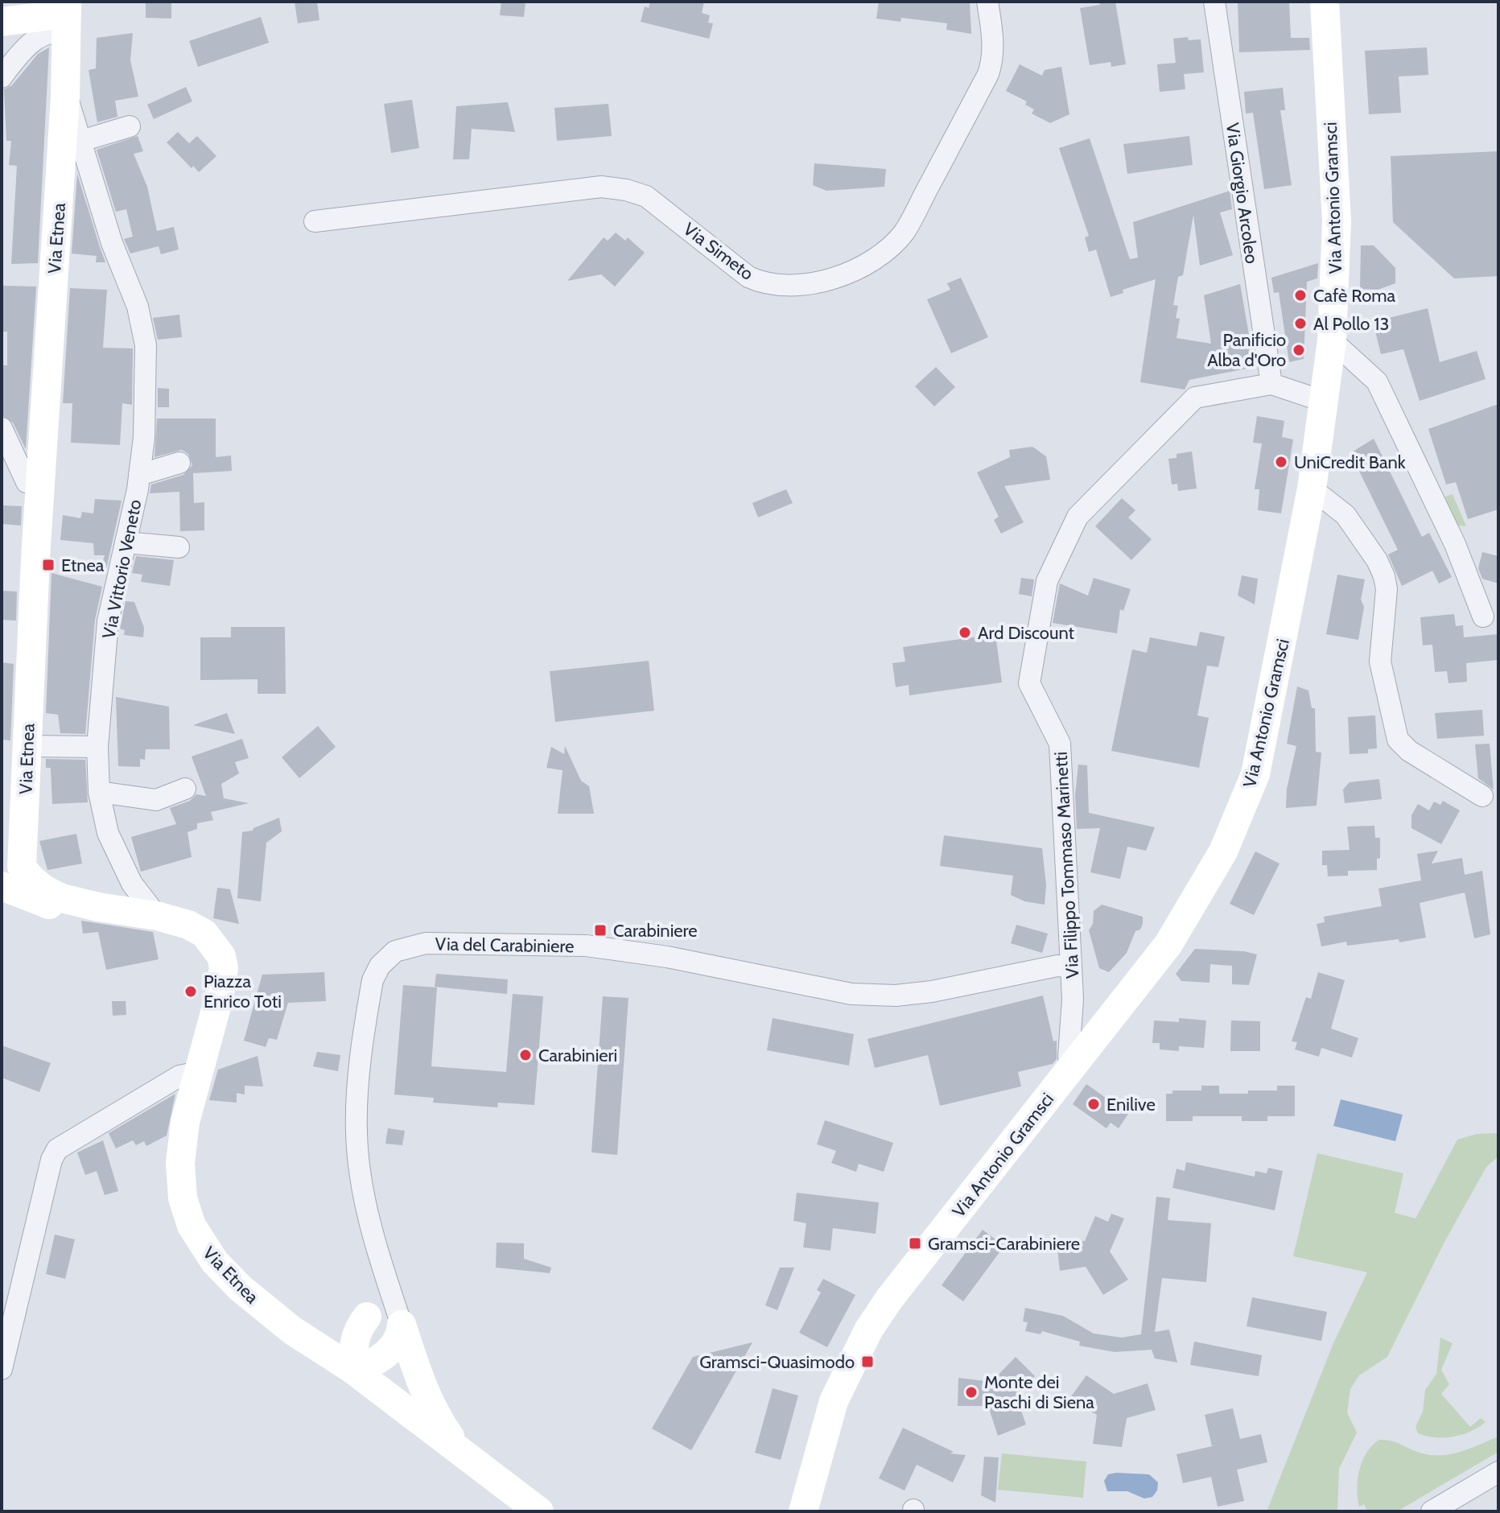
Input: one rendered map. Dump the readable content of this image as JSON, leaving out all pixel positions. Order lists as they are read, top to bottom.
{
  "streets": {
    "main road": ["Via Antonio Gramsci", "Via Etnea"],
    "street": [
      "Via Giorgio Arcoleo",
      "Via Simeto",
      "Via Vittorio Veneto",
      "Via Filippo Tommaso Marinetti",
      "Via del Carabiniere"
    ]
  },
  "crossings": [
    ["Via Giorgio Arcoleo", "Via Filippo Tommaso Marinetti"],
    ["Via Antonio Gramsci", "Via Filippo Tommaso Marinetti"],
    ["Via Etnea", "Via Vittorio Veneto"],
    ["Via Filippo Tommaso Marinetti", "Via del Carabiniere"]
  ],
  "places": {
    "other": [
      "Cafè Roma",
      "Al Pollo 13",
      "Panificio Alba d'Oro",
      "UniCredit Bank",
      "Ard Discount",
      "Piazza Enrico Toti",
      "Carabinieri",
      "Enilive",
      "Monte dei Paschi di Siena"
    ],
    "transit": [
      "Etnea",
      "Carabiniere",
      "Gramsci-Carabiniere",
      "Gramsci-Quasimodo"
    ]
  }
}
